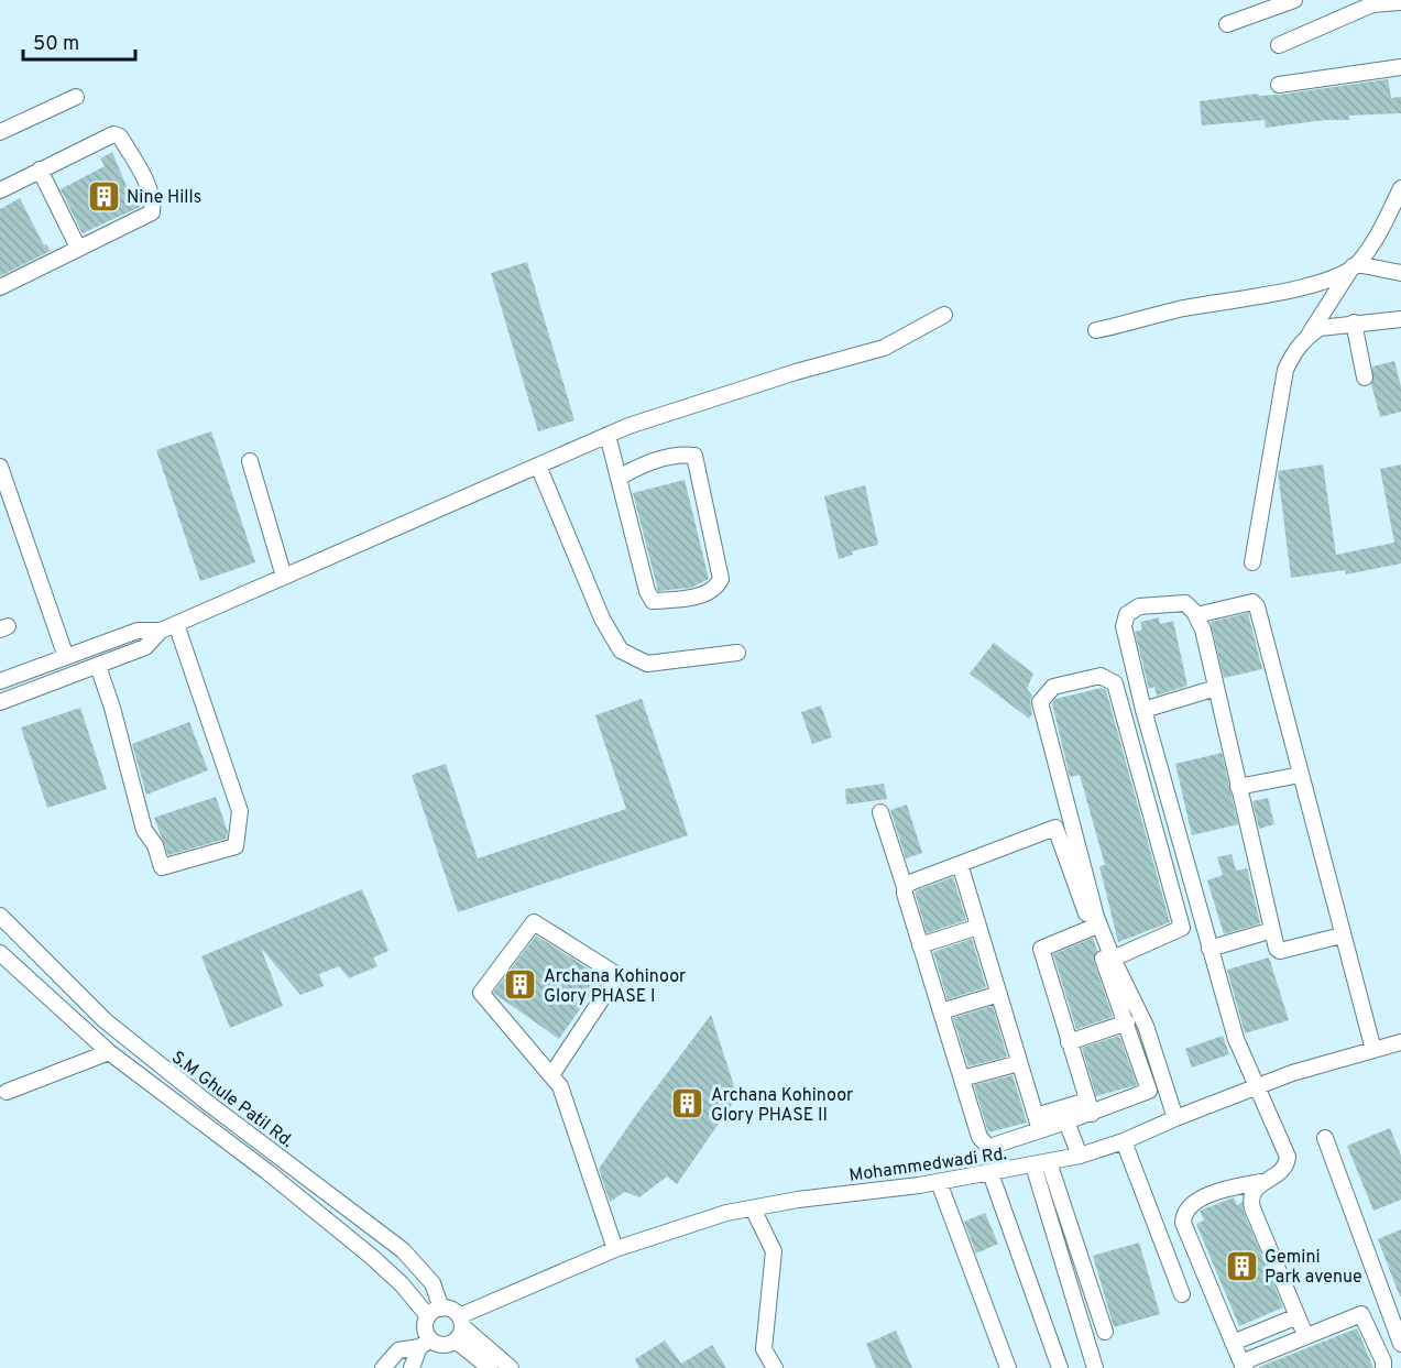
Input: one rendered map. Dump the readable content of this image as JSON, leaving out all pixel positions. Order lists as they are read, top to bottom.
{
  "streets": {
    "street": ["S.M Ghule Patil Rd.", "Mohammedwadi Rd."]
  },
  "places": {
    "building": [
      "Nine Hills",
      "Archana Kohinoor Glory PHASE I",
      "Archana Kohinoor Glory PHASE II",
      "Gemini Park avenue"
    ]
  },
  "scale_bar": "50 m"
}
